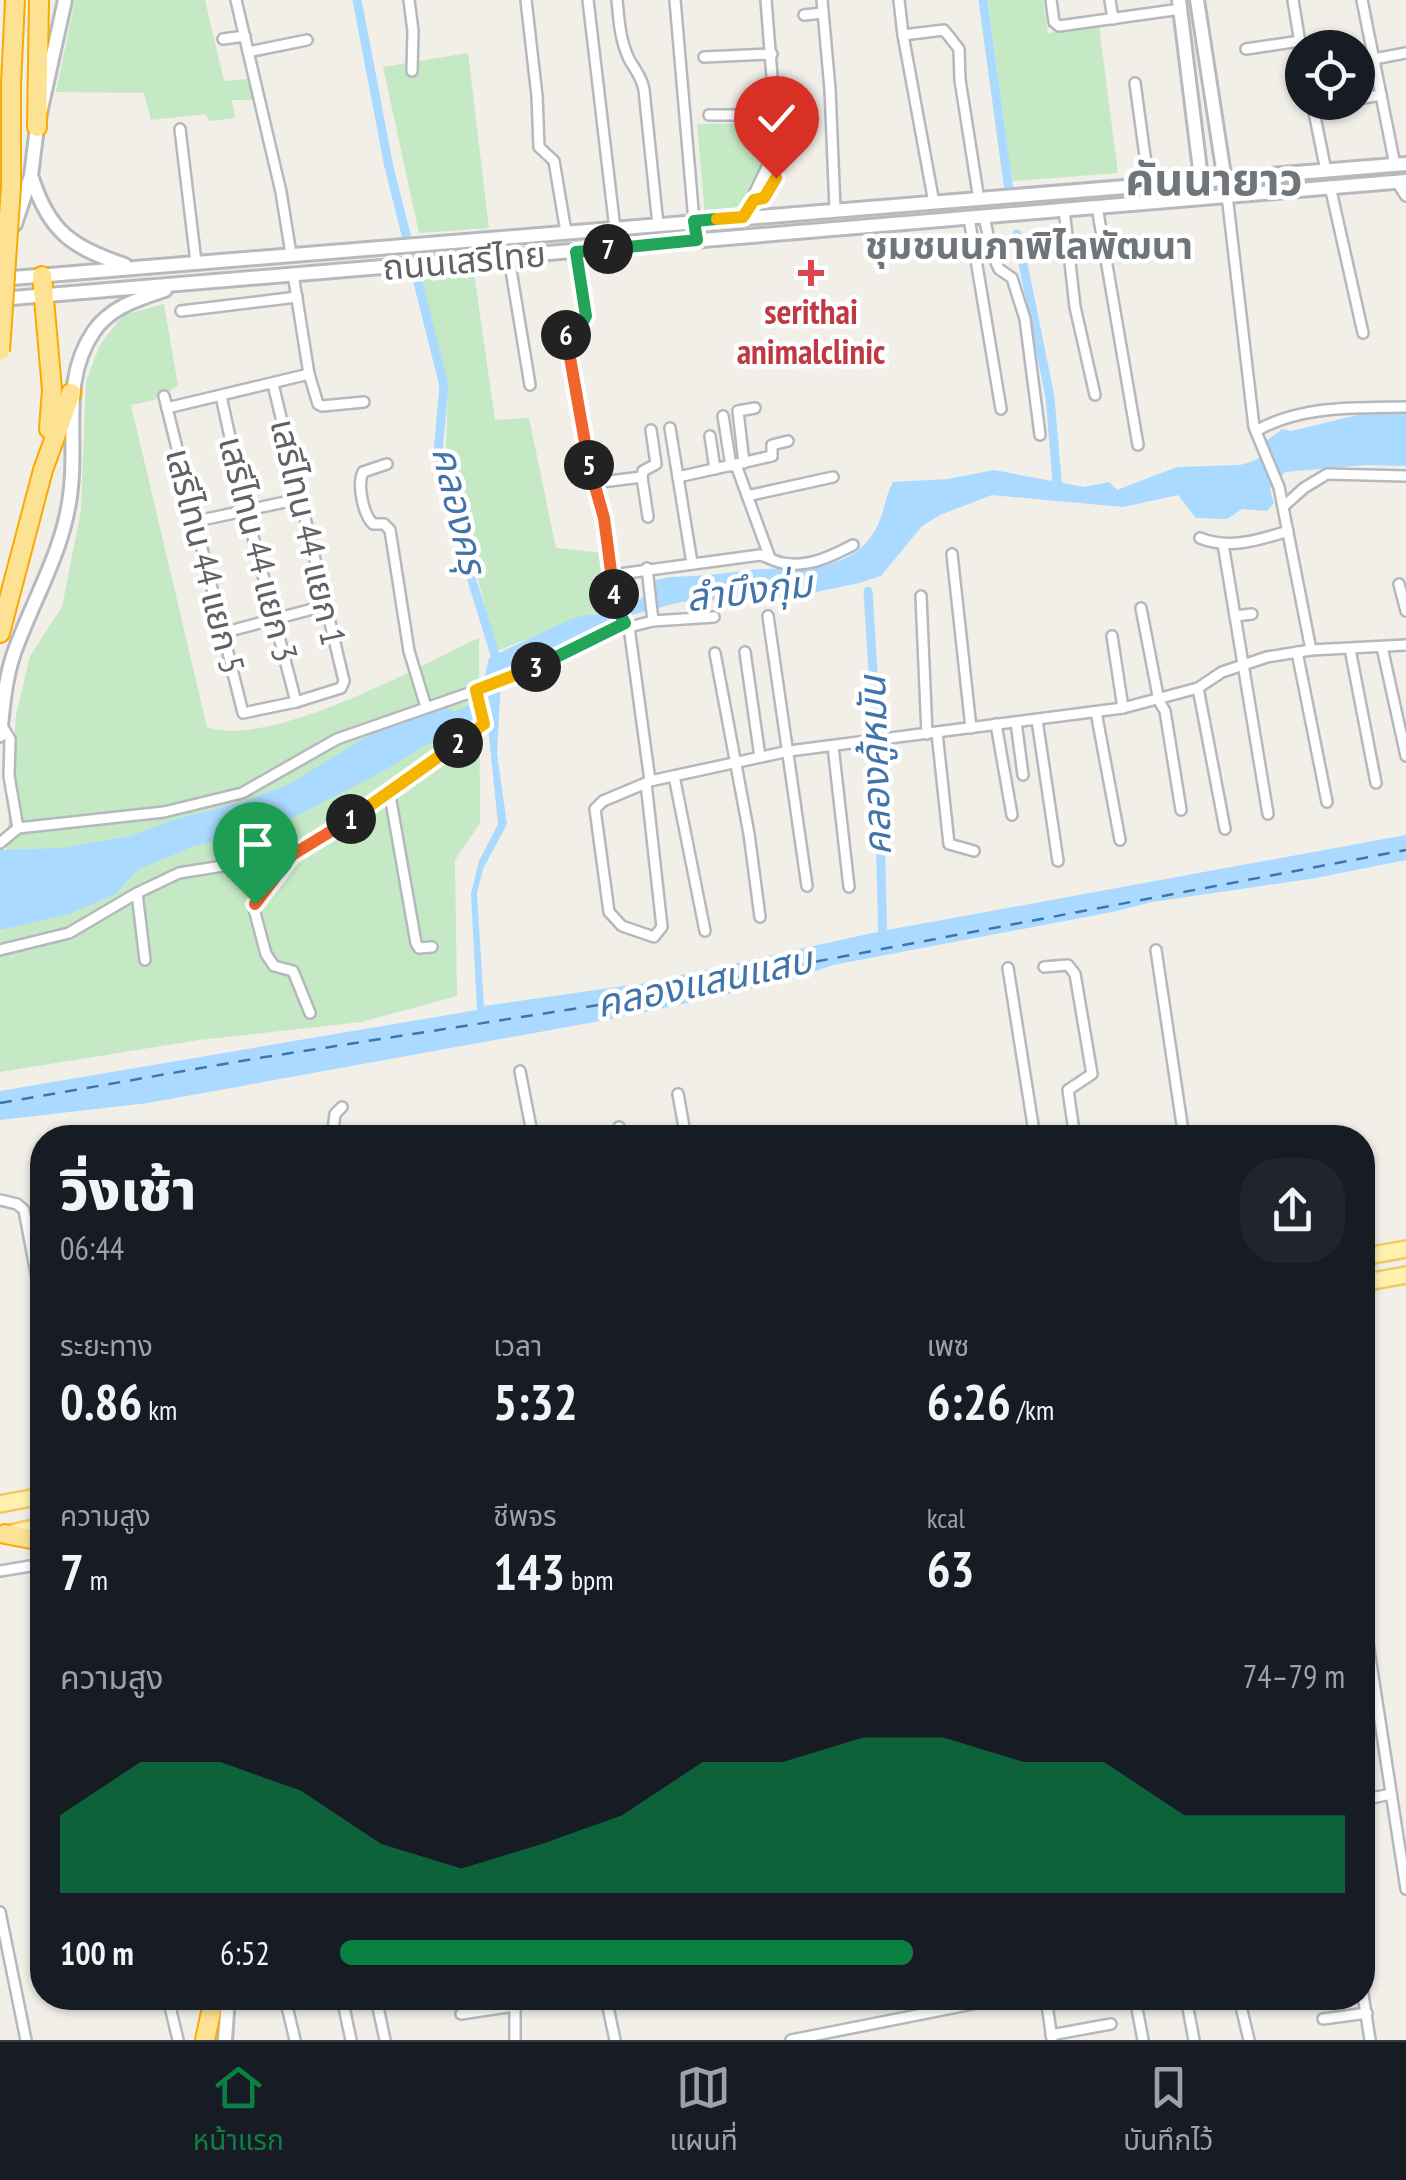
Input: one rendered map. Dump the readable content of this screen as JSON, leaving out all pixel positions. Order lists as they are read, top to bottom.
{
  "streets": {
    "main road": ["ถนนเสรีไทย"],
    "street": ["เสรีไทน 44 แยก 1", "เสรีไทน 44 แยก 3", "เสรีไทน 44 แยก 5"]
  },
  "crossings": [
    ["เสรีไทน 44 แยก 1", "เสรีไทน 44 แยก 3"],
    ["เสรีไทน 44 แยก 1", "เสรีไทน 44 แยก 5"],
    ["เสรีไทน 44 แยก 3", "เสรีไทน 44 แยก 5"]
  ],
  "districts": ["คันนายาว", "ชุมชนนภาพิไลพัฒนา"],
  "water": [
    "คลองครุ",
    "ลำบึงกุ่ม",
    "คลองคู้หมัน",
    "คลองแสนแสบ"
  ],
  "places": {
    "health": ["serithai animalclinic"]
  },
  "page": {
    "pins": [
      "7",
      "6",
      "5",
      "4",
      "3",
      "2",
      "1"
    ],
    "heading": ["วิ่งเช้า", "06:44"],
    "stats": [
      ["ระยะทาง", "0.86 km"],
      ["เวลา", "5:32"],
      ["เพซ", "6:26 /km"],
      ["ความสูง", "7 m"],
      ["ชีพจร", "143 bpm"],
      ["kcal", "63"]
    ],
    "chart": ["ความสูง", "74–79 m"],
    "list": [
      {
        "name": "100 m",
        "note": "6:52"
      }
    ],
    "tabs": ["หน้าแรก", "แผนที่", "บันทึกไว้"]
  }
}
